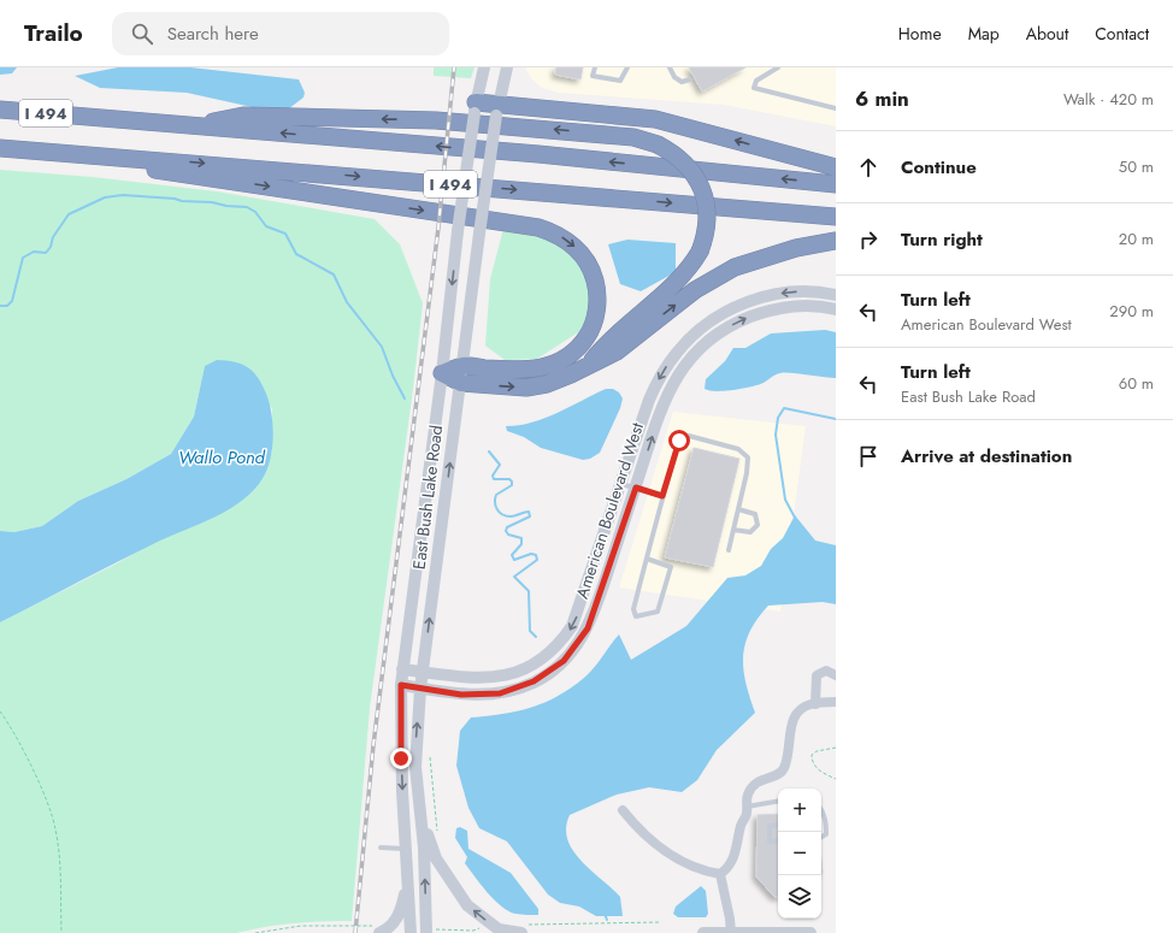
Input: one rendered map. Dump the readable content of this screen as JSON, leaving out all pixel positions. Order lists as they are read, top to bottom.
{
  "streets": {
    "highway": ["I 494"],
    "street": ["East Bush Lake Road", "American Boulevard West"]
  },
  "crossings": [
    ["East Bush Lake Road", "American Boulevard West"]
  ],
  "water": ["Wallo Pond"],
  "page": {
    "header": "Trailo",
    "search": "Search here",
    "nav": [
      "Home",
      "Map",
      "About",
      "Contact"
    ],
    "heading": ["6 min", "Walk · 420 m"],
    "list": [
      ["Continue", "50 m"],
      ["Turn right", "20 m"],
      ["Turn left", "American Boulevard West", "290 m"],
      ["Turn left", "East Bush Lake Road", "60 m"],
      "Arrive at destination"
    ],
    "map_buttons": ["+", "−"]
  }
}
